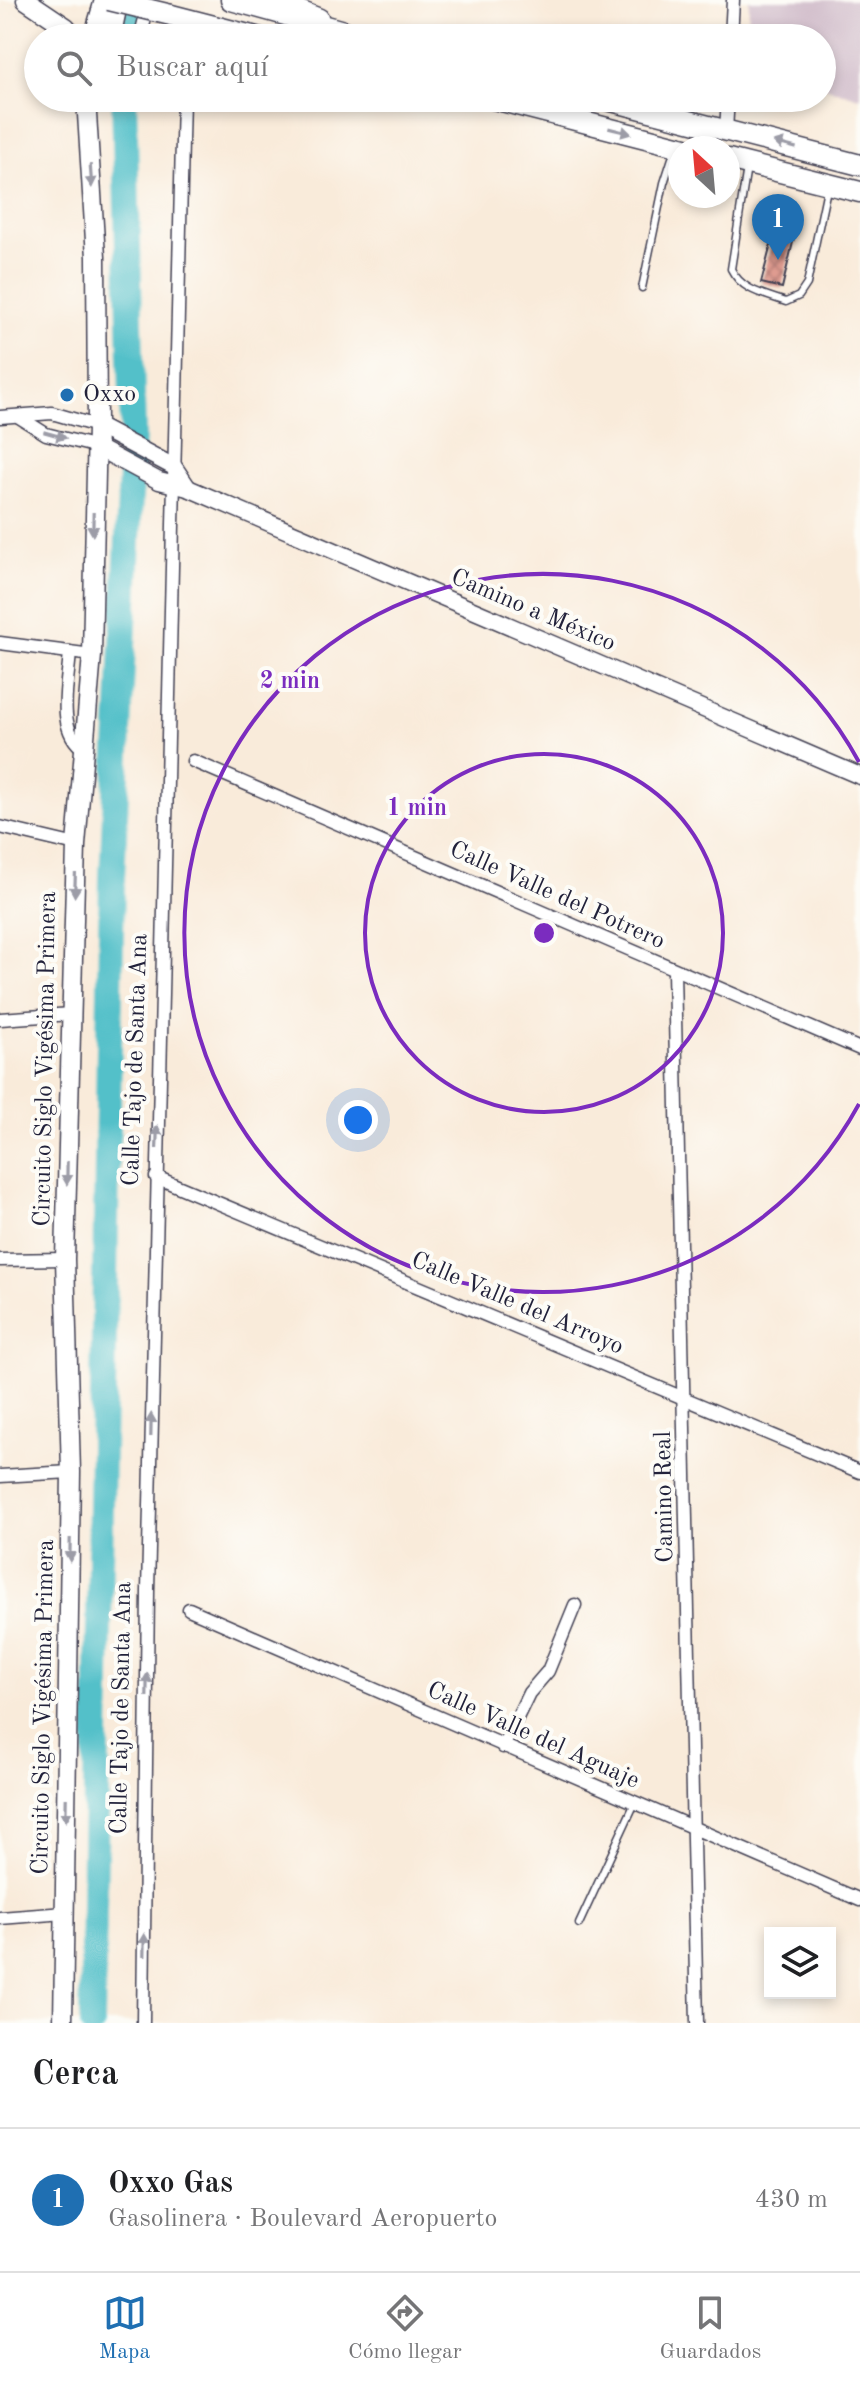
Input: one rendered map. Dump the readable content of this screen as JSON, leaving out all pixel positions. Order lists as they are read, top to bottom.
{
  "streets": {
    "main road": ["Circuito Siglo Vigésima Primera"],
    "street": [
      "Camino a México",
      "Calle Valle del Potrero",
      "Calle Tajo de Santa Ana",
      "Calle Valle del Arroyo",
      "Camino Real",
      "Calle Valle del Aguaje"
    ]
  },
  "crossings": [
    ["Camino a México", "Circuito Siglo Vigésima Primera"],
    ["Camino a México", "Calle Tajo de Santa Ana"],
    ["Calle Valle del Potrero", "Camino Real"],
    ["Calle Tajo de Santa Ana", "Calle Valle del Arroyo"],
    ["Calle Valle del Arroyo", "Camino Real"],
    ["Camino Real", "Calle Valle del Aguaje"]
  ],
  "one_way": ["Circuito Siglo Vigésima Primera", "Calle Tajo de Santa Ana"],
  "places": ["Oxxo"],
  "north": "top left",
  "page": {
    "search": "Buscar aquí",
    "pins": "1",
    "heading": "Cerca",
    "list": [
      {
        "mark": "1",
        "name": "Oxxo Gas",
        "note": "Gasolinera · Boulevard Aeropuerto",
        "value": "430 m"
      }
    ],
    "nav": ["Mapa", "Cómo llegar", "Guardados"]
  },
  "rings": ["2 min", "1 min"]
}
